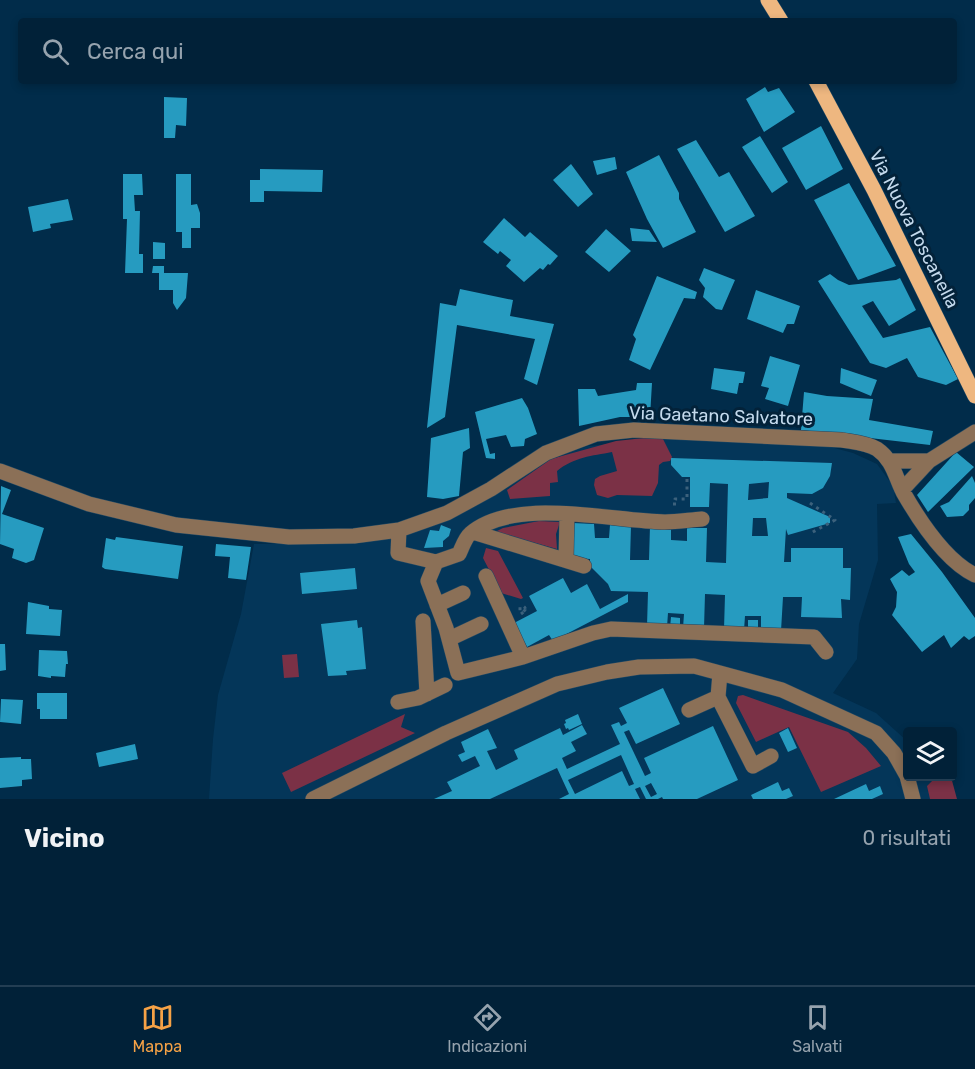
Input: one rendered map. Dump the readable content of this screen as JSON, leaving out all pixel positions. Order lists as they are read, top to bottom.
{
  "streets": {
    "main road": ["Via Nuova Toscanella"],
    "street": ["Via Gaetano Salvatore"]
  },
  "page": {
    "search": "Cerca qui",
    "heading": ["Vicino", "0 risultati"],
    "nav": ["Mappa", "Indicazioni", "Salvati"]
  }
}
